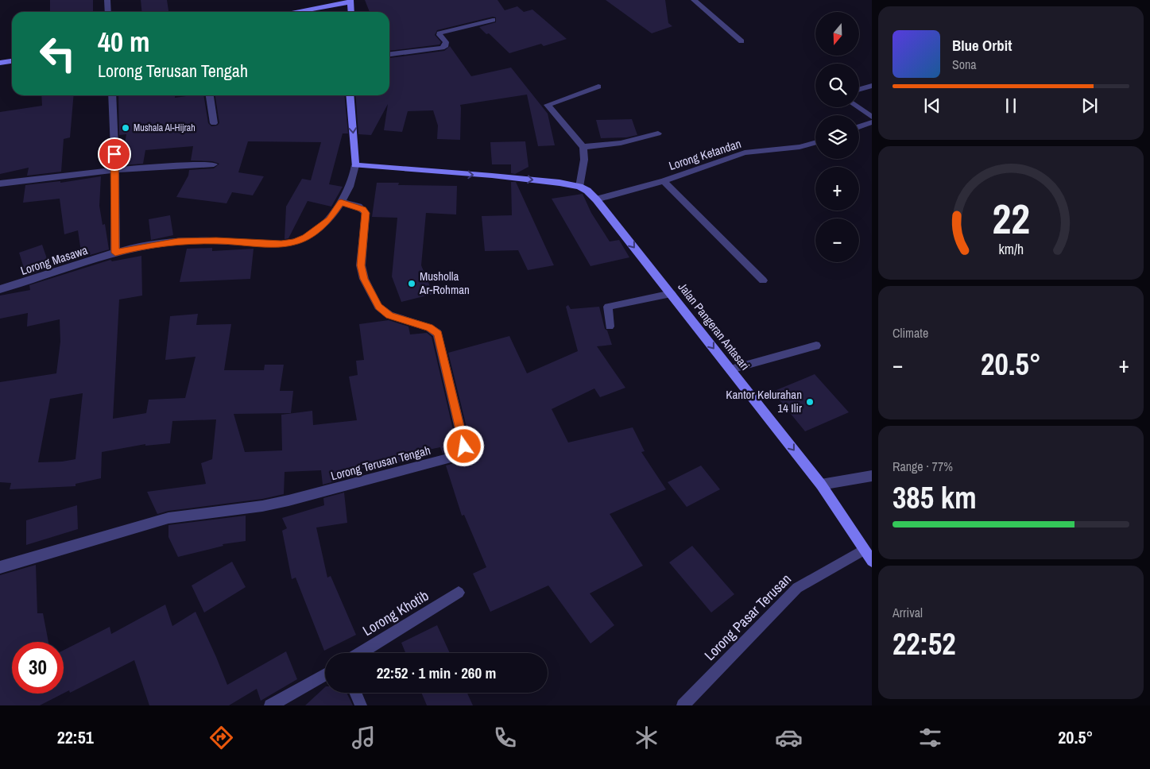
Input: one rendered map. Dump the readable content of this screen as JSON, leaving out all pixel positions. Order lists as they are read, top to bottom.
{
  "streets": {
    "street": [
      "Lorong Ketandan",
      "Lorong Masawa",
      "Jalan Pangeran Antasari",
      "Lorong Terusan Tengah",
      "Lorong Khotib",
      "Lorong Pasar Terusan"
    ]
  },
  "crossings": [
    ["Lorong Ketandan", "Jalan Pangeran Antasari"],
    ["Lorong Masawa", "Jalan Pangeran Antasari"],
    ["Lorong Masawa", "Lorong Terusan Tengah"],
    ["Jalan Pangeran Antasari", "Lorong Pasar Terusan"]
  ],
  "one_way": ["Jalan Pangeran Antasari"],
  "places": ["Mushala Al-Hijrah", "Musholla Ar-Rohman", "Kantor Kelurahan 14 Ilir"],
  "north": "bottom",
  "page": {
    "map_buttons": ["+", "−"],
    "turn": ["40 m", "Lorong Terusan Tengah"],
    "song": ["Blue Orbit", "Sona"],
    "tile": [
      "Climate",
      ["Range · 77%", "385 km"],
      ["Arrival", "22:52"]
    ],
    "heat": ["−", "20.5°", "+"],
    "limit": "30",
    "trip": "22:52 · 1 min · 260 m",
    "tabs": ["22:51", "20.5°"],
    "gauge": ["22", "km/h"]
  }
}
